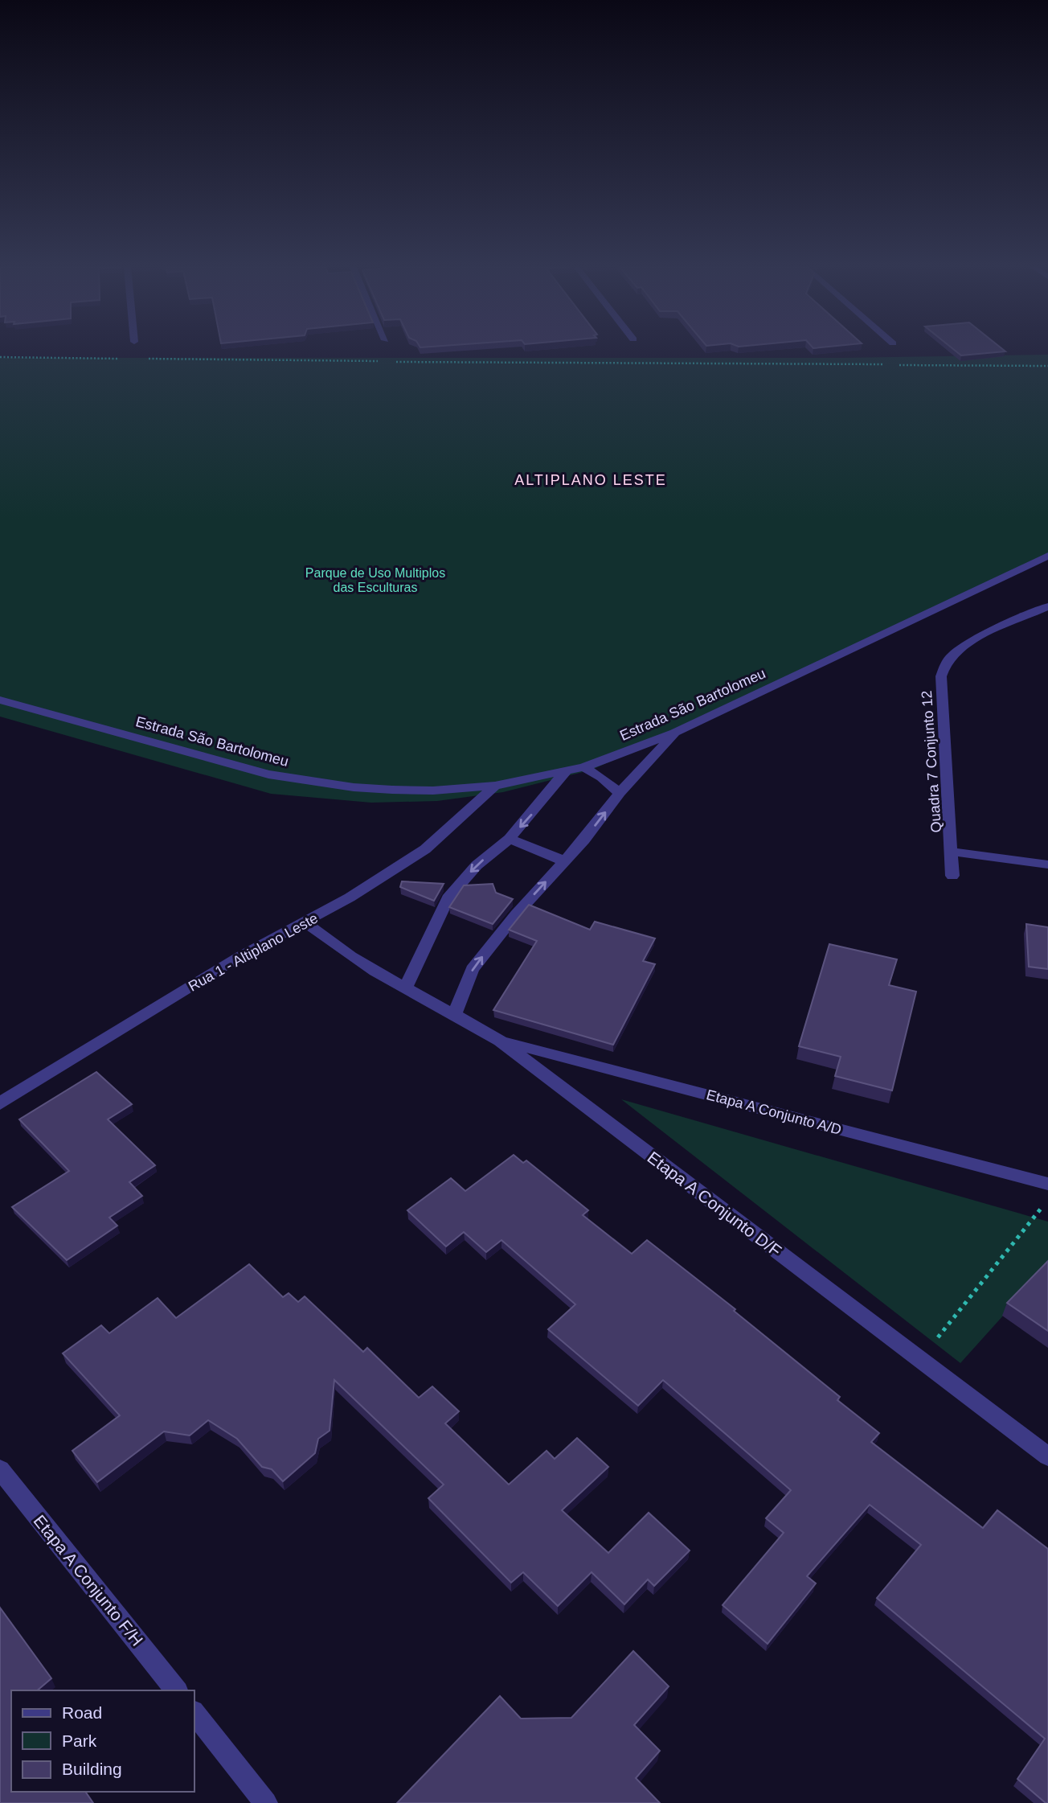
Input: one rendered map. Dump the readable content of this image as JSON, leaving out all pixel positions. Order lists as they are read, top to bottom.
{
  "streets": {
    "street": [
      "Estrada São Bartolomeu",
      "Quadra 7 Conjunto 12",
      "Rua 1 - Altiplano Leste",
      "Etapa A Conjunto A/D",
      "Etapa A Conjunto D/F",
      "Etapa A Conjunto F/H"
    ]
  },
  "crossings": [
    ["Estrada São Bartolomeu", "Rua 1 - Altiplano Leste"],
    ["Rua 1 - Altiplano Leste", "Etapa A Conjunto D/F"],
    ["Etapa A Conjunto A/D", "Etapa A Conjunto D/F"]
  ],
  "districts": ["ALTIPLANO LESTE"],
  "parks": ["Parque de Uso Multiplos das Esculturas"],
  "legend": ["Road", "Park", "Building"]
}
